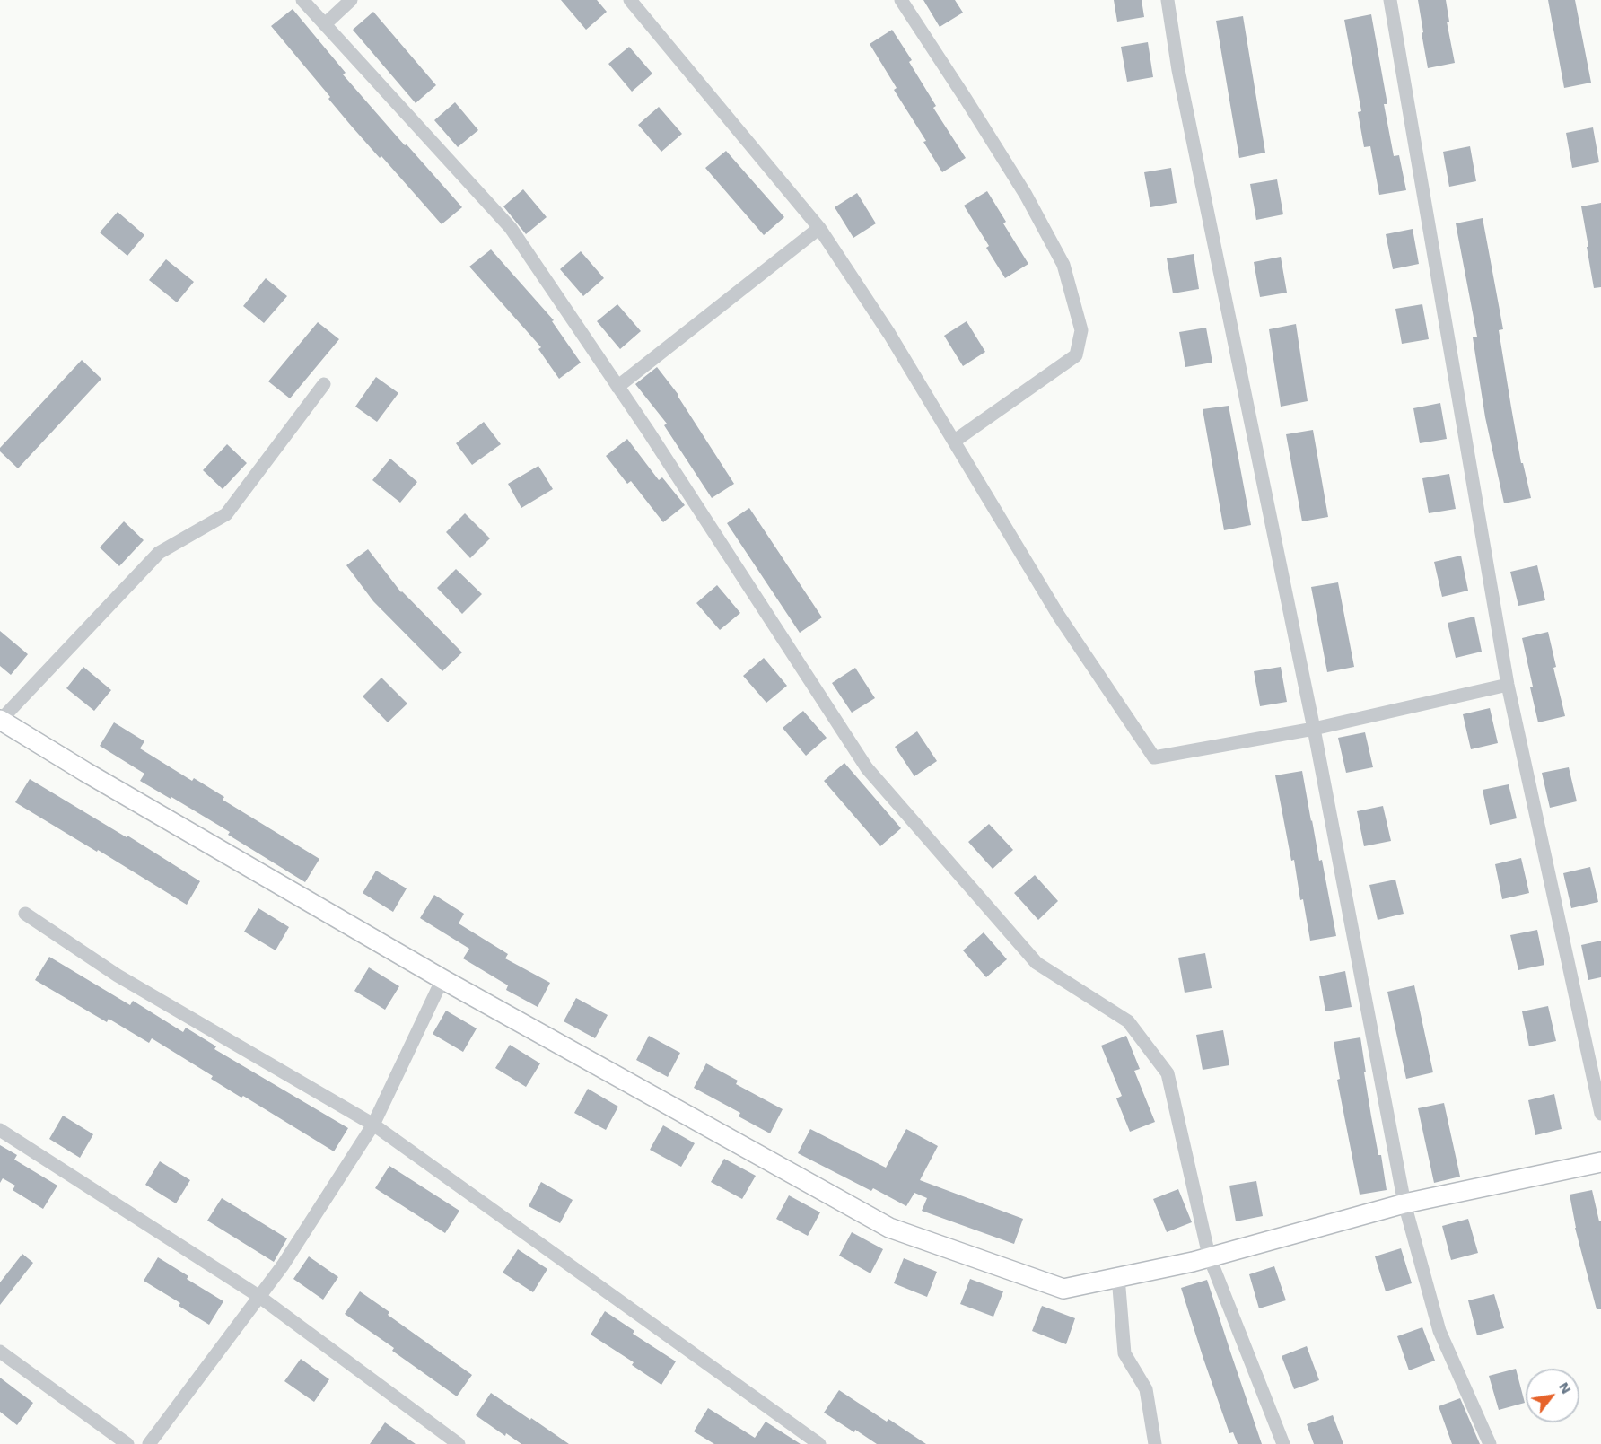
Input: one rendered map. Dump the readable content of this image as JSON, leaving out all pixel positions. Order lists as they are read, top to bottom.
{
  "north": "top right"
}
